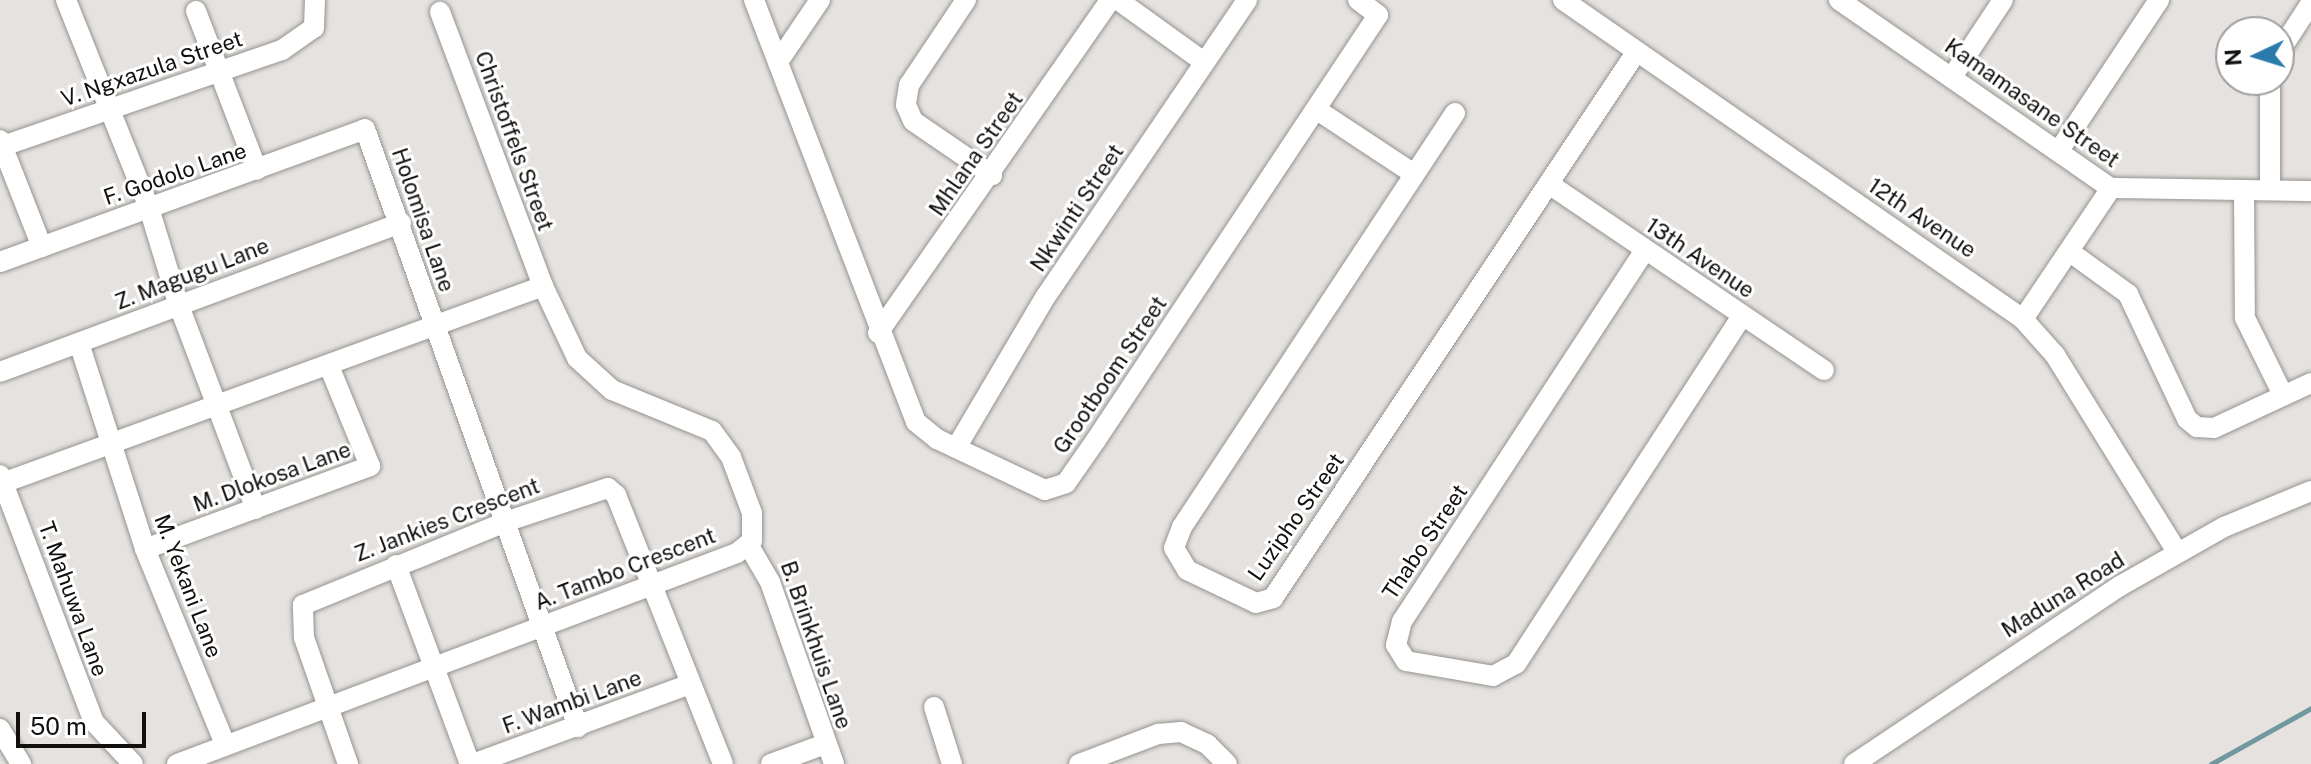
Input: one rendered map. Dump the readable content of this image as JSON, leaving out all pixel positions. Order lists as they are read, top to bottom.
{
  "streets": {
    "street": [
      "V. Ngxazula Street",
      "Kamamasane Street",
      "Christoffels Street",
      "Mhlana Street",
      "F. Godolo Lane",
      "Nkwinti Street",
      "12th Avenue",
      "Holomisa Lane",
      "13th Avenue",
      "Z. Magugu Lane",
      "Grootboom Street",
      "M. Dlokosa Lane",
      "Luzipho Street",
      "Z. Jankies Crescent",
      "Thabo Street",
      "A. Tambo Crescent",
      "M. Yekani Lane",
      "Maduna Road",
      "T. Mahuwa Lane",
      "B. Brinkhuis Lane",
      "F. Wambi Lane"
    ]
  },
  "crossings": [
    ["Christoffels Street", "A. Tambo Crescent"],
    ["Mhlana Street", "Grootboom Street"],
    ["F. Godolo Lane", "Holomisa Lane"],
    ["Nkwinti Street", "Grootboom Street"],
    ["12th Avenue", "Luzipho Street"],
    ["12th Avenue", "Maduna Road"],
    ["Holomisa Lane", "Z. Magugu Lane"],
    ["Holomisa Lane", "Z. Jankies Crescent"],
    ["Holomisa Lane", "A. Tambo Crescent"],
    ["Holomisa Lane", "F. Wambi Lane"],
    ["13th Avenue", "Luzipho Street"],
    ["13th Avenue", "Thabo Street"],
    ["Z. Magugu Lane", "M. Yekani Lane"],
    ["M. Dlokosa Lane", "M. Yekani Lane"],
    ["Z. Jankies Crescent", "A. Tambo Crescent"],
    ["A. Tambo Crescent", "M. Yekani Lane"],
    ["A. Tambo Crescent", "B. Brinkhuis Lane"]
  ],
  "scale_bar": "50 m",
  "north": "left"
}
